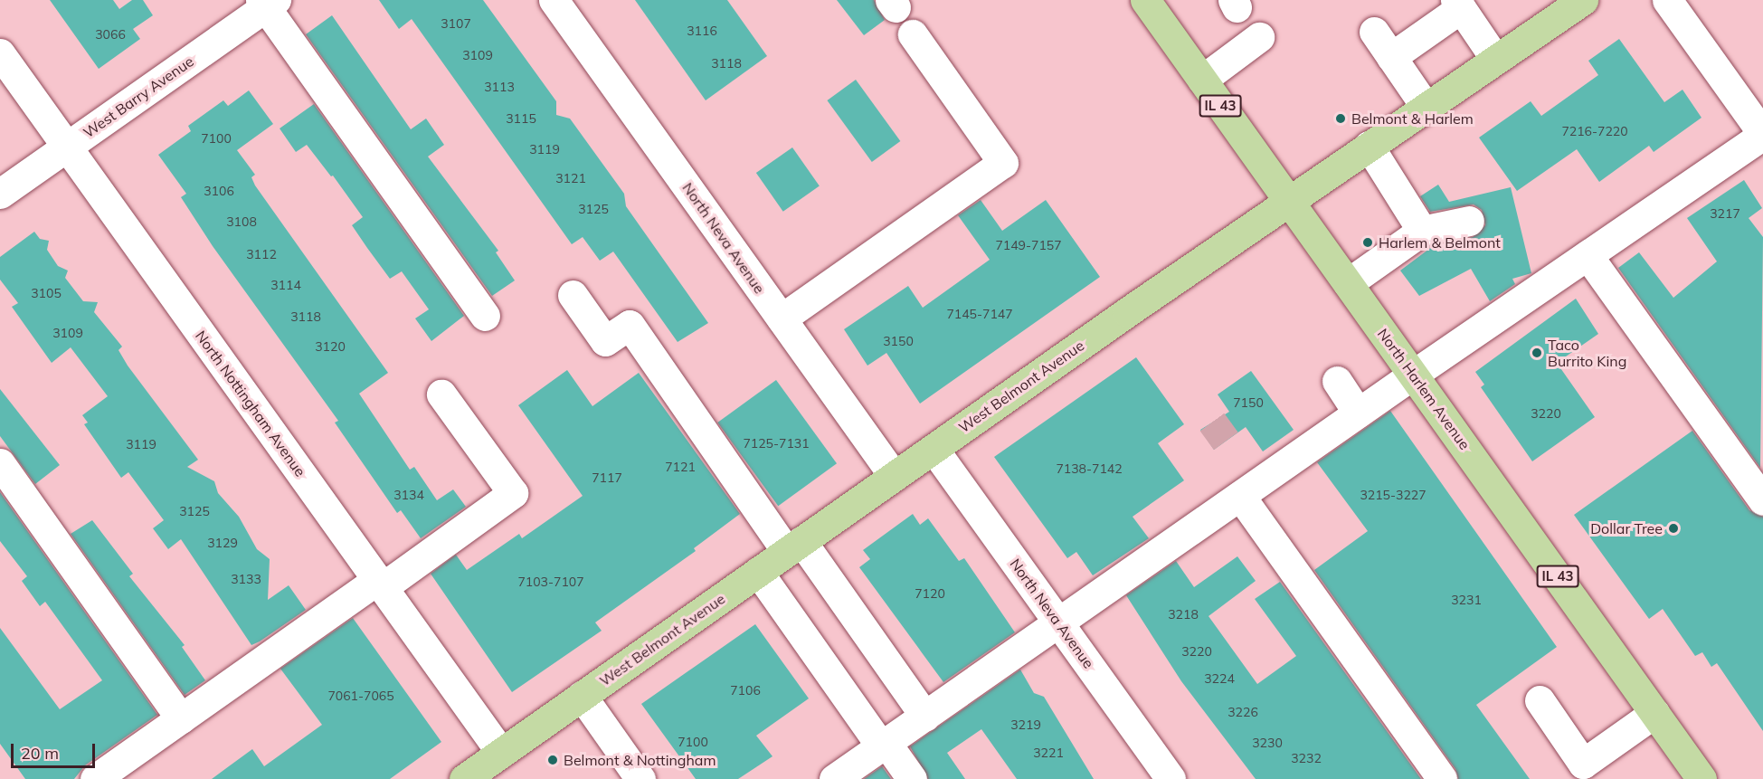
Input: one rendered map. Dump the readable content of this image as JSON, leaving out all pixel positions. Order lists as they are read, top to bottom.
{
  "streets": {
    "main road": ["IL 43", "West Belmont Avenue", "North Harlem Avenue"],
    "street": ["West Barry Avenue", "North Neva Avenue", "North Nottingham Avenue"]
  },
  "crossings": [
    ["West Barry Avenue", "North Nottingham Avenue"],
    ["North Neva Avenue", "West Belmont Avenue"],
    ["West Belmont Avenue", "North Harlem Avenue"],
    ["West Belmont Avenue", "North Nottingham Avenue"]
  ],
  "places": [
    "Belmont & Harlem",
    "Harlem & Belmont",
    "Taco Burrito King",
    "Dollar Tree",
    "Belmont & Nottingham"
  ],
  "house_numbers": [
    "3107",
    "3116",
    "3066",
    "3109",
    "3118",
    "3113",
    "3115",
    "7216-7220",
    "7100",
    "3119",
    "3121",
    "3106",
    "3125",
    "3217",
    "3108",
    "7149-7157",
    "3112",
    "3114",
    "3105",
    "7145-7147",
    "3118",
    "3109",
    "3150",
    "3120",
    "7150",
    "3220",
    "7125-7131",
    "3119",
    "7121",
    "7138-7142",
    "7117",
    "3134",
    "3215-3227",
    "3125",
    "3129",
    "3133",
    "7103-7107",
    "7120",
    "3231",
    "3218",
    "3220",
    "3224",
    "7106",
    "7061-7065",
    "3226",
    "3219",
    "7100",
    "3230",
    "3221",
    "3232"
  ],
  "scale_bar": "20 m"
}
